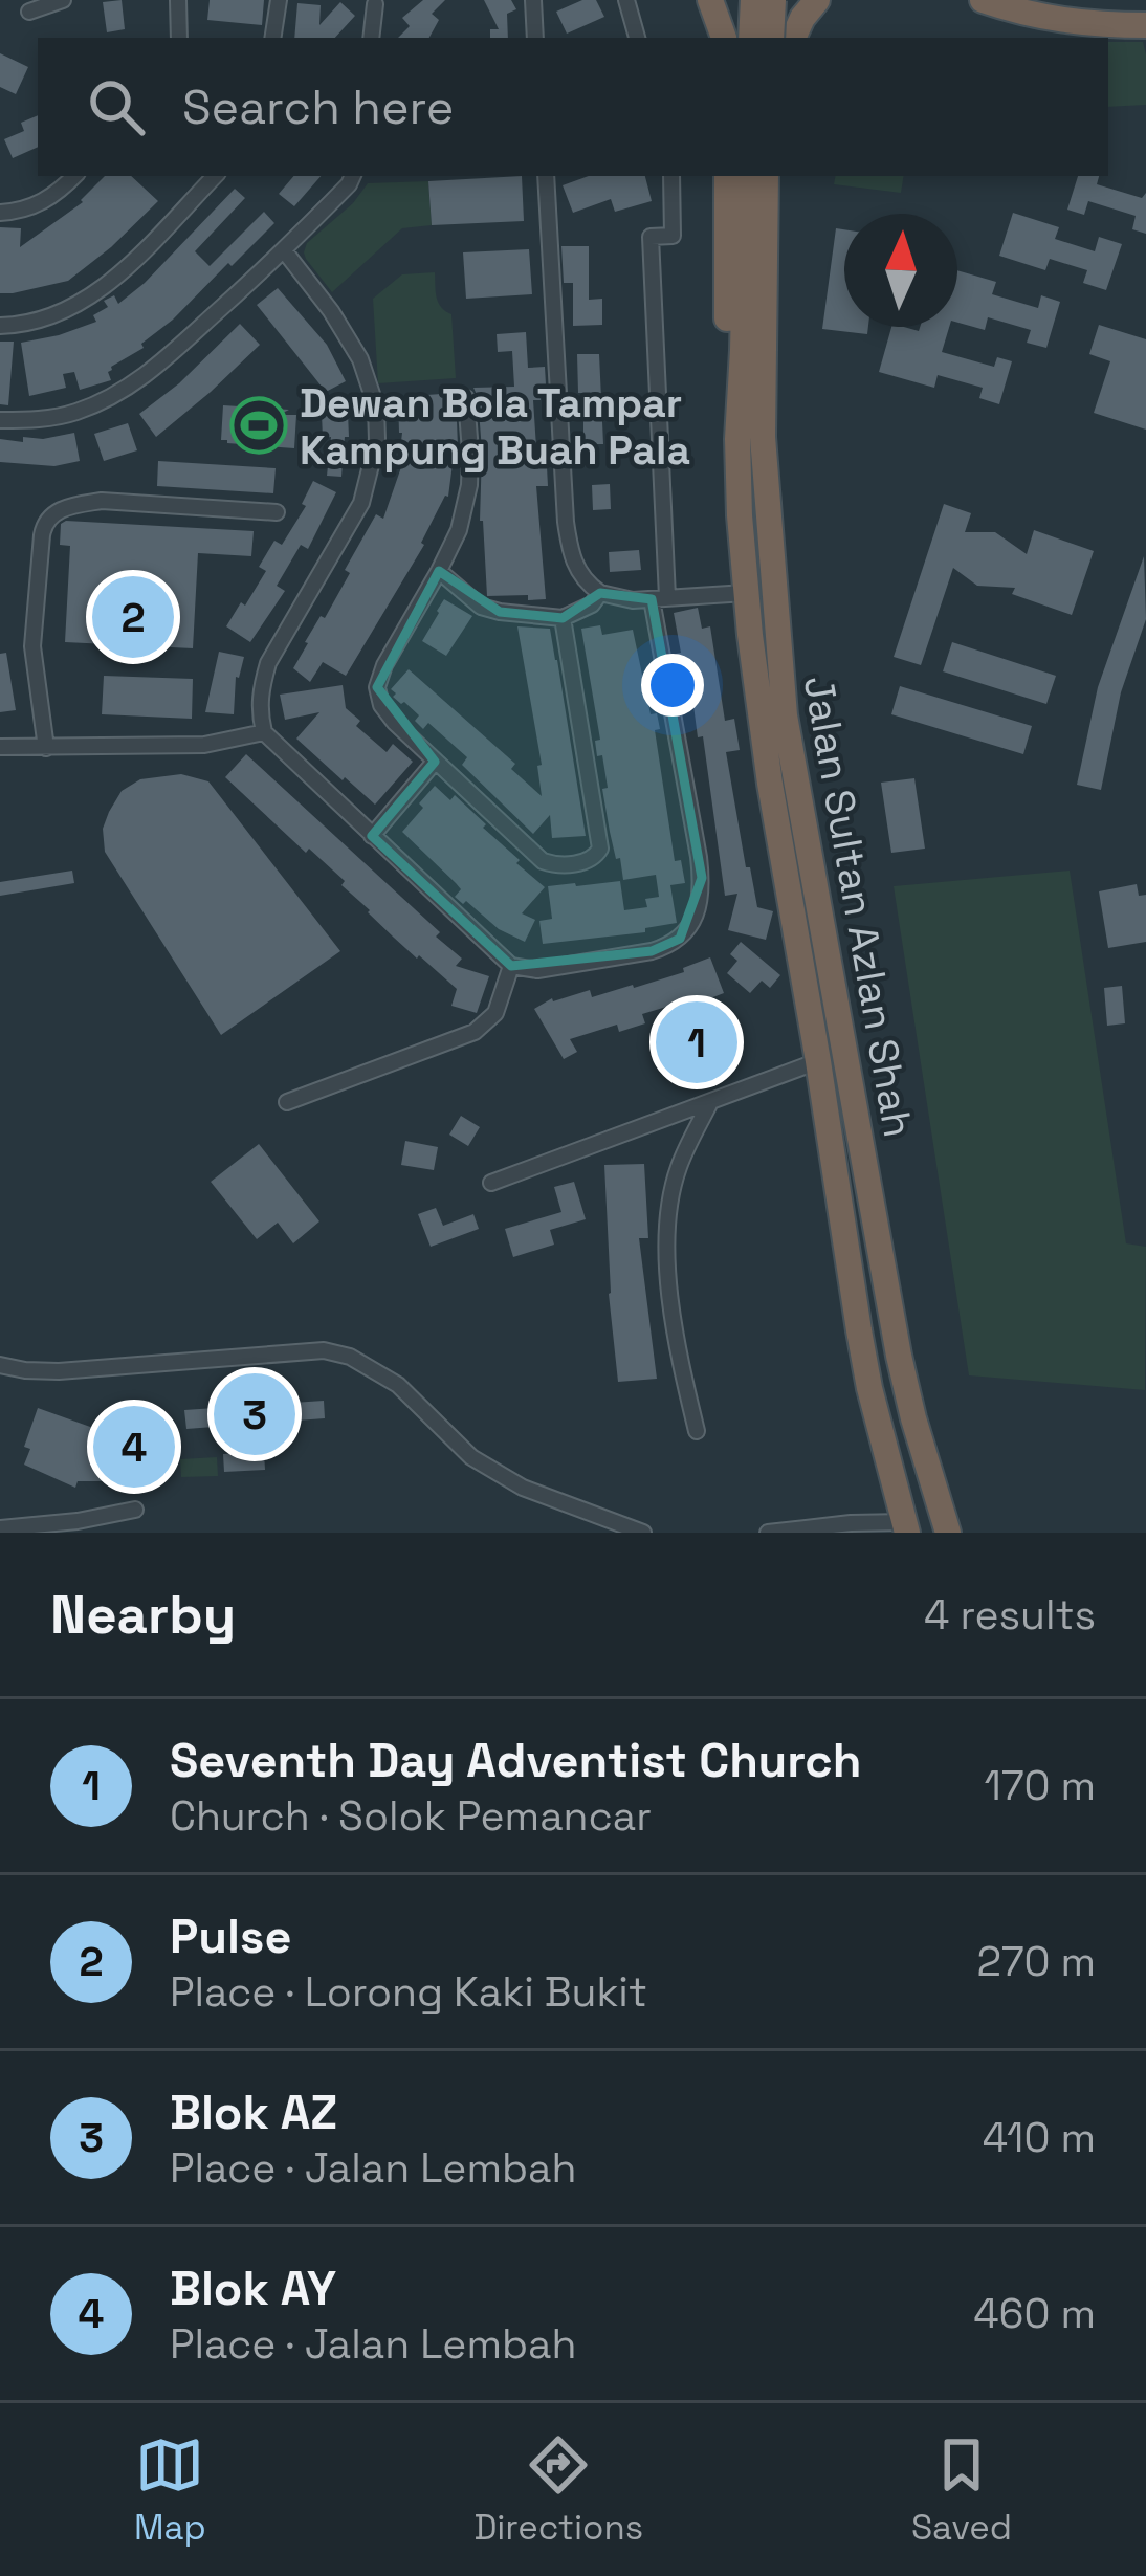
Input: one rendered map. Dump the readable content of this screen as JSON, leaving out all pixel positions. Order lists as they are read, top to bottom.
{
  "streets": {
    "highway": ["Jalan Sultan Azlan Shah"]
  },
  "places": {
    "sports": ["Dewan Bola Tampar Kampung Buah Pala"]
  },
  "north": "top",
  "page": {
    "search": "Search here",
    "pins": [
      "2",
      "1",
      "3",
      "4"
    ],
    "heading": ["Nearby", "4 results"],
    "list": [
      {
        "mark": "1",
        "name": "Seventh Day Adventist Church",
        "note": "Church · Solok Pemancar",
        "value": "170 m"
      },
      {
        "mark": "2",
        "name": "Pulse",
        "note": "Place · Lorong Kaki Bukit",
        "value": "270 m"
      },
      {
        "mark": "3",
        "name": "Blok AZ",
        "note": "Place · Jalan Lembah",
        "value": "410 m"
      },
      {
        "mark": "4",
        "name": "Blok AY",
        "note": "Place · Jalan Lembah",
        "value": "460 m"
      }
    ],
    "nav": ["Map", "Directions", "Saved"]
  }
}
